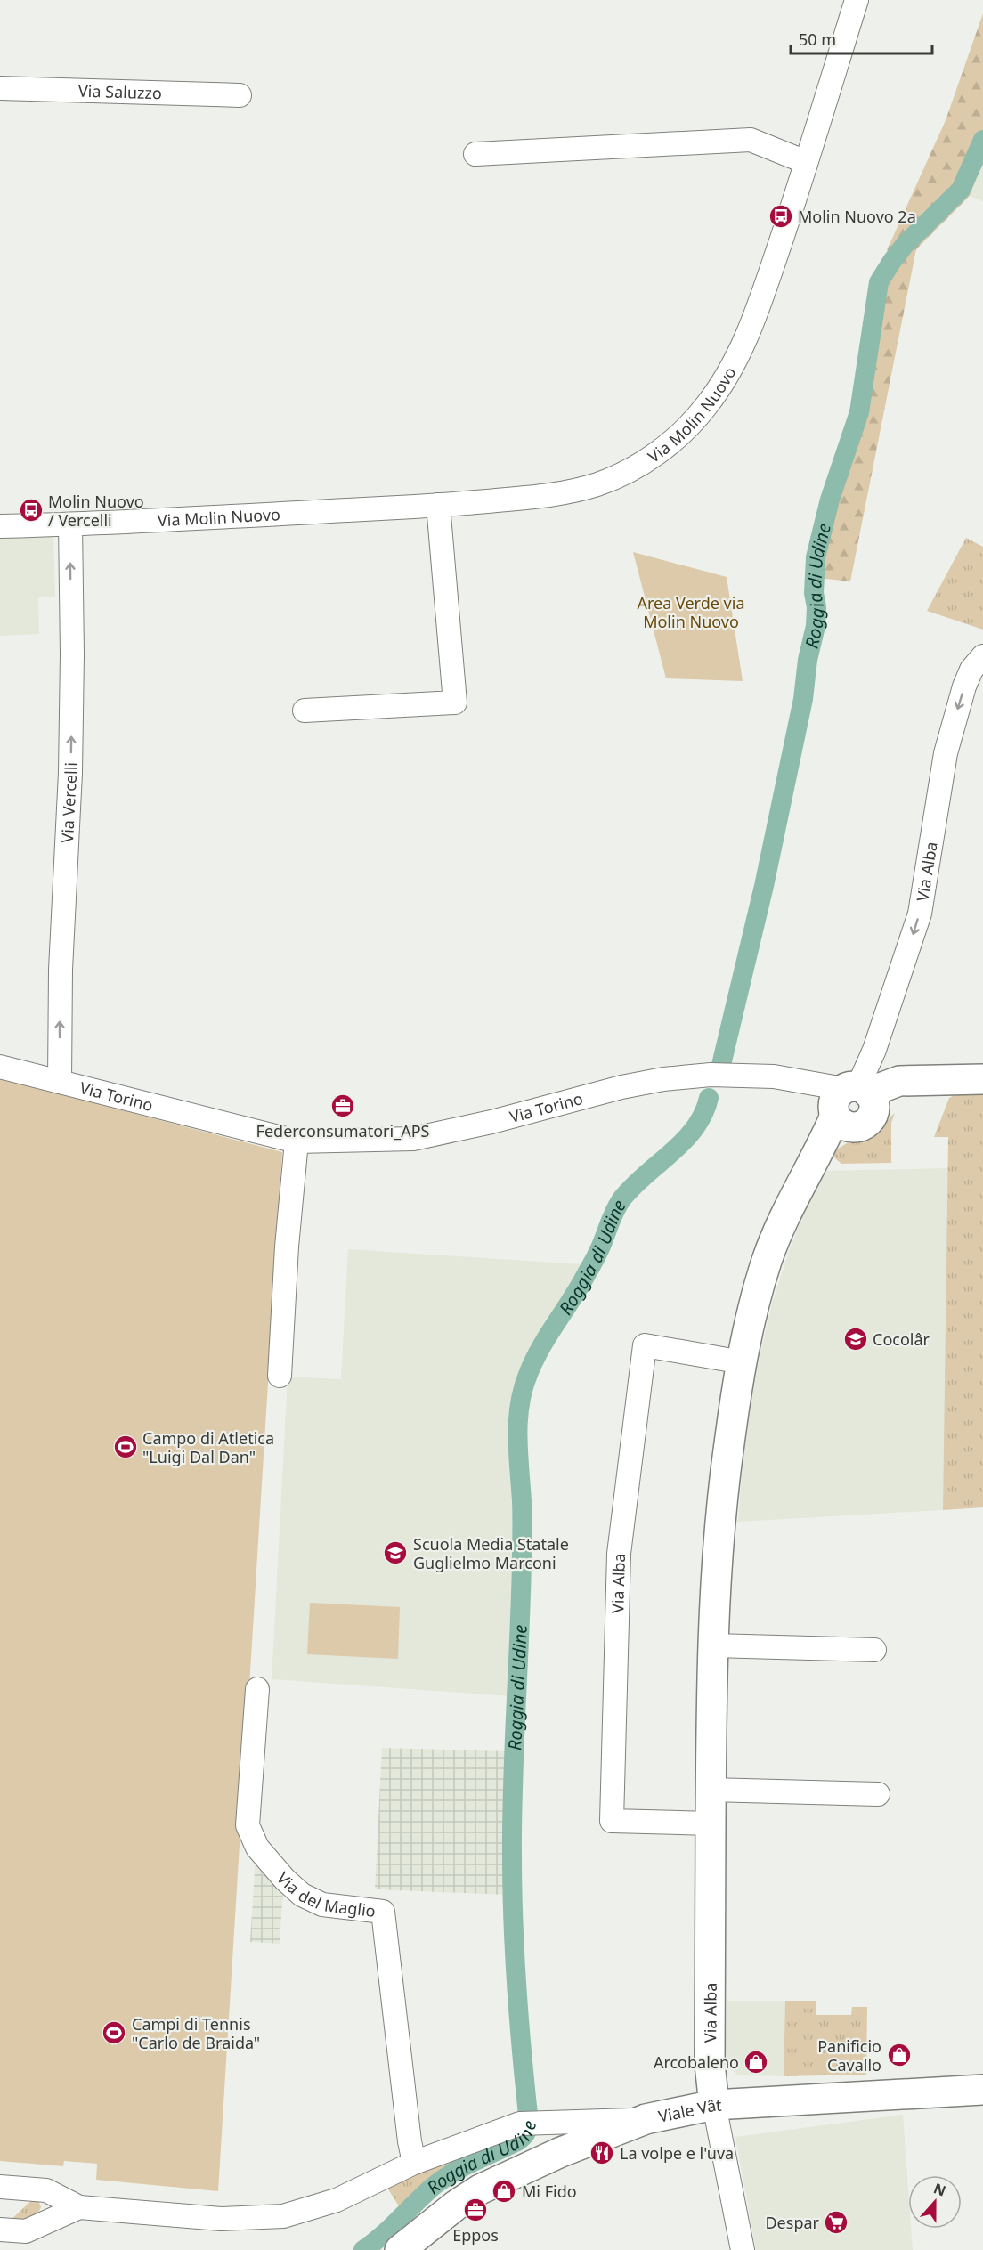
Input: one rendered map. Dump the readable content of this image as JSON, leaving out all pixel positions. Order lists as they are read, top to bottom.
{
  "streets": {
    "main road": ["Via Alba", "Viale Vât"],
    "street": [
      "Via Saluzzo",
      "Via Molin Nuovo",
      "Via Vercelli",
      "Via Torino",
      "Via del Maglio"
    ]
  },
  "crossings": [
    ["Via Molin Nuovo", "Via Vercelli"],
    ["Via Vercelli", "Via Torino"],
    ["Via Alba", "Via Torino"],
    ["Via Alba", "Viale Vât"]
  ],
  "one_way": ["Via Vercelli"],
  "water": ["Roggia di Udine"],
  "parks": ["Area Verde via Molin Nuovo"],
  "places": {
    "bus stop": ["Molin Nuovo 2a", "Molin Nuovo / Vercelli"],
    "office": ["Federconsumatori_APS", "Eppos"],
    "school or university": ["Cocolâr", "Scuola Media Statale Guglielmo Marconi"],
    "sports": ["Campo di Atletica \"Luigi Dal Dan\"", "Campi di Tennis \"Carlo de Braida\""],
    "shop": ["Panificio Cavallo", "Arcobaleno", "Mi Fido"],
    "restaurant": ["La volpe e l'uva"],
    "supermarket": ["Despar"]
  },
  "scale_bar": "50 m",
  "north": "top"
}
